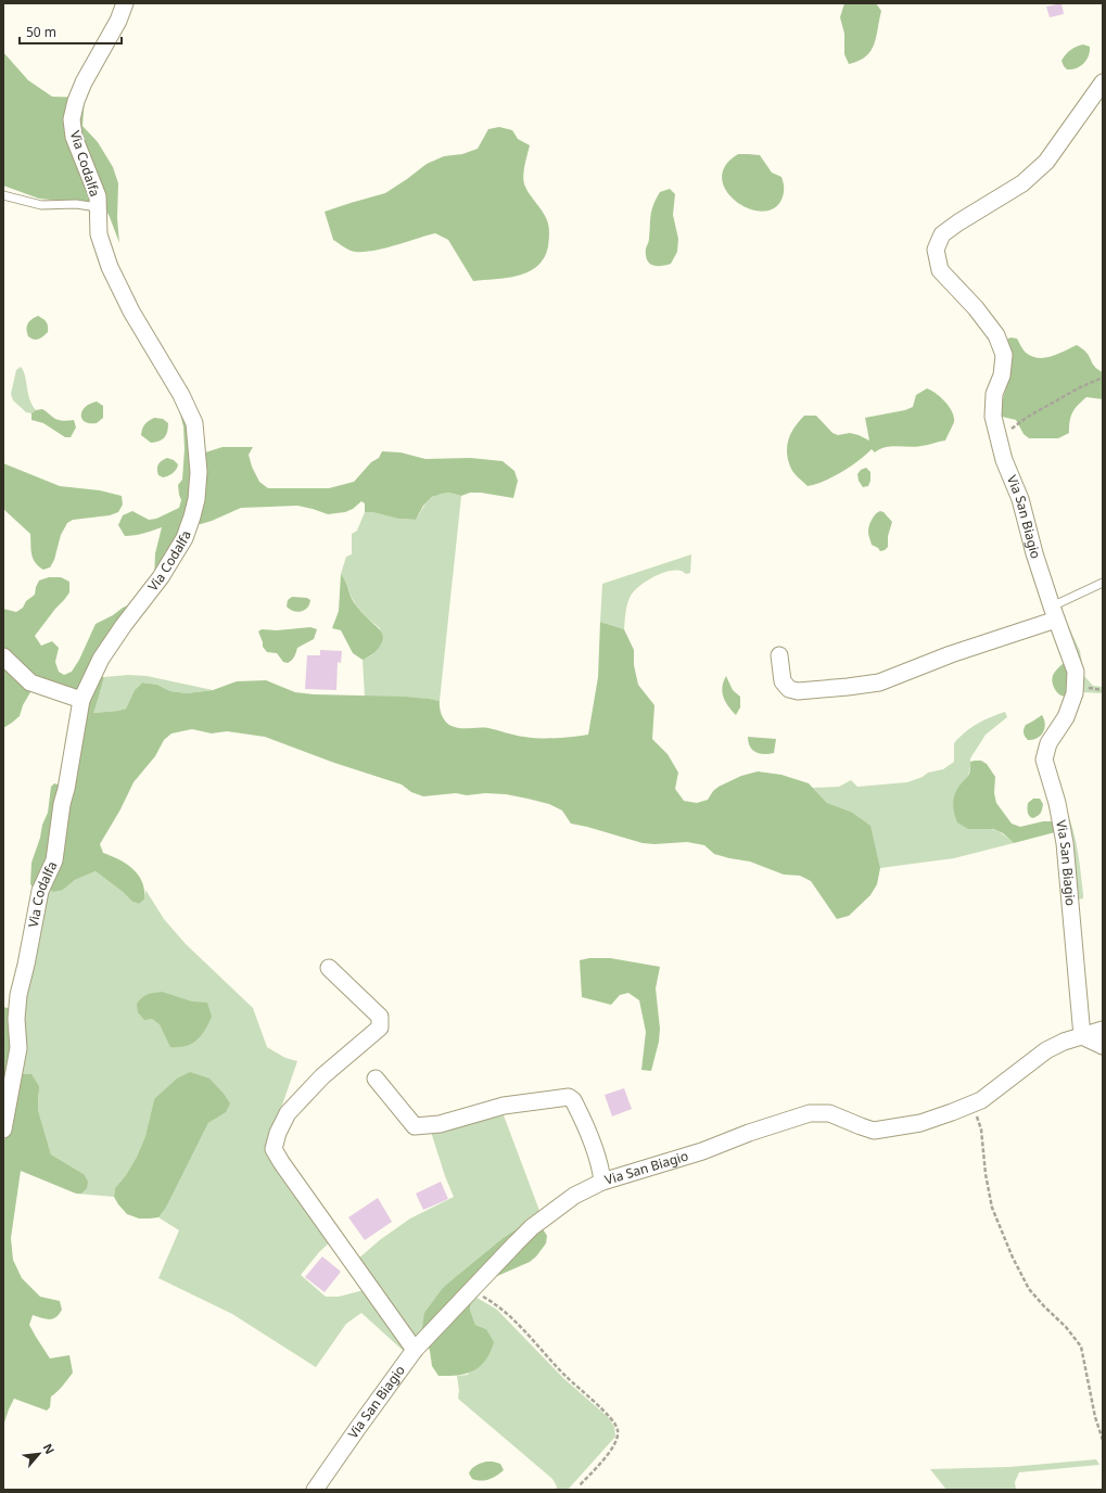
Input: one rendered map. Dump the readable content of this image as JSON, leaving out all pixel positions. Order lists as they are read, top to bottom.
{
  "streets": {
    "street": ["Via Codalfa", "Via San Biagio"]
  },
  "scale_bar": "50 m",
  "north": "top right"
}
